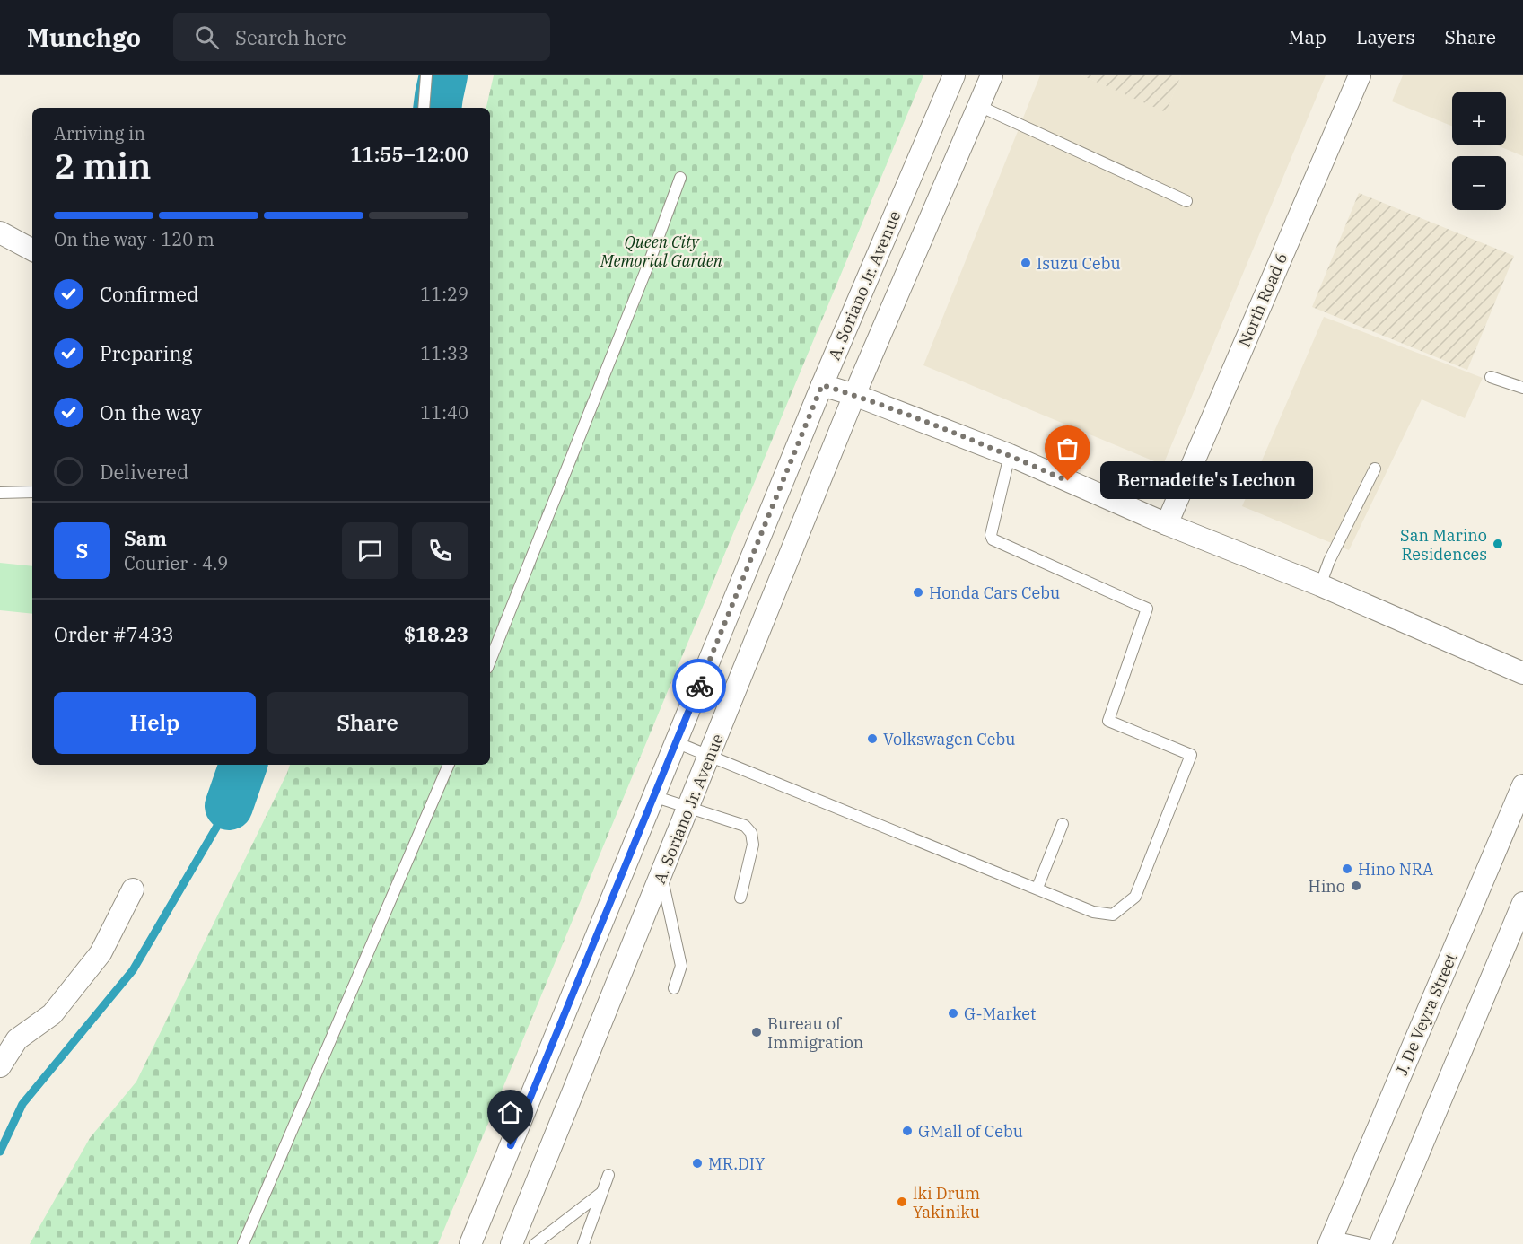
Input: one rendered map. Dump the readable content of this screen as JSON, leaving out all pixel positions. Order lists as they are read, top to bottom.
{
  "streets": {
    "street": ["A. Soriano Jr. Avenue", "North Road 6", "J. De Veyra Street"]
  },
  "parks": ["Queen City Memorial Garden"],
  "places": [
    "Isuzu Cebu",
    "Bernadette's Lechon",
    "San Marino Residences",
    "Honda Cars Cebu",
    "Volkswagen Cebu",
    "Hino NRA",
    "Hino",
    "G-Market",
    "Bureau of Immigration",
    "GMall of Cebu",
    "MR.DIY",
    "lki Drum Yakiniku"
  ],
  "page": {
    "header": "Munchgo",
    "search": "Search here",
    "nav": ["Map", "Layers", "Share"],
    "map_buttons": ["+", "−"],
    "heading": ["2 min", "Arriving in", "11:55–12:00"],
    "panel": [
      "Sam",
      "Courier · 4.9",
      "Order #7433",
      "$18.23"
    ],
    "bar": "On the way · 120 m",
    "list": [
      ["Confirmed", "11:29"],
      ["Preparing", "11:33"],
      ["On the way", "11:40"],
      "Delivered"
    ],
    "bubble": "Bernadette's Lechon",
    "round": "S",
    "buttons": ["Help", "Share"]
  }
}
